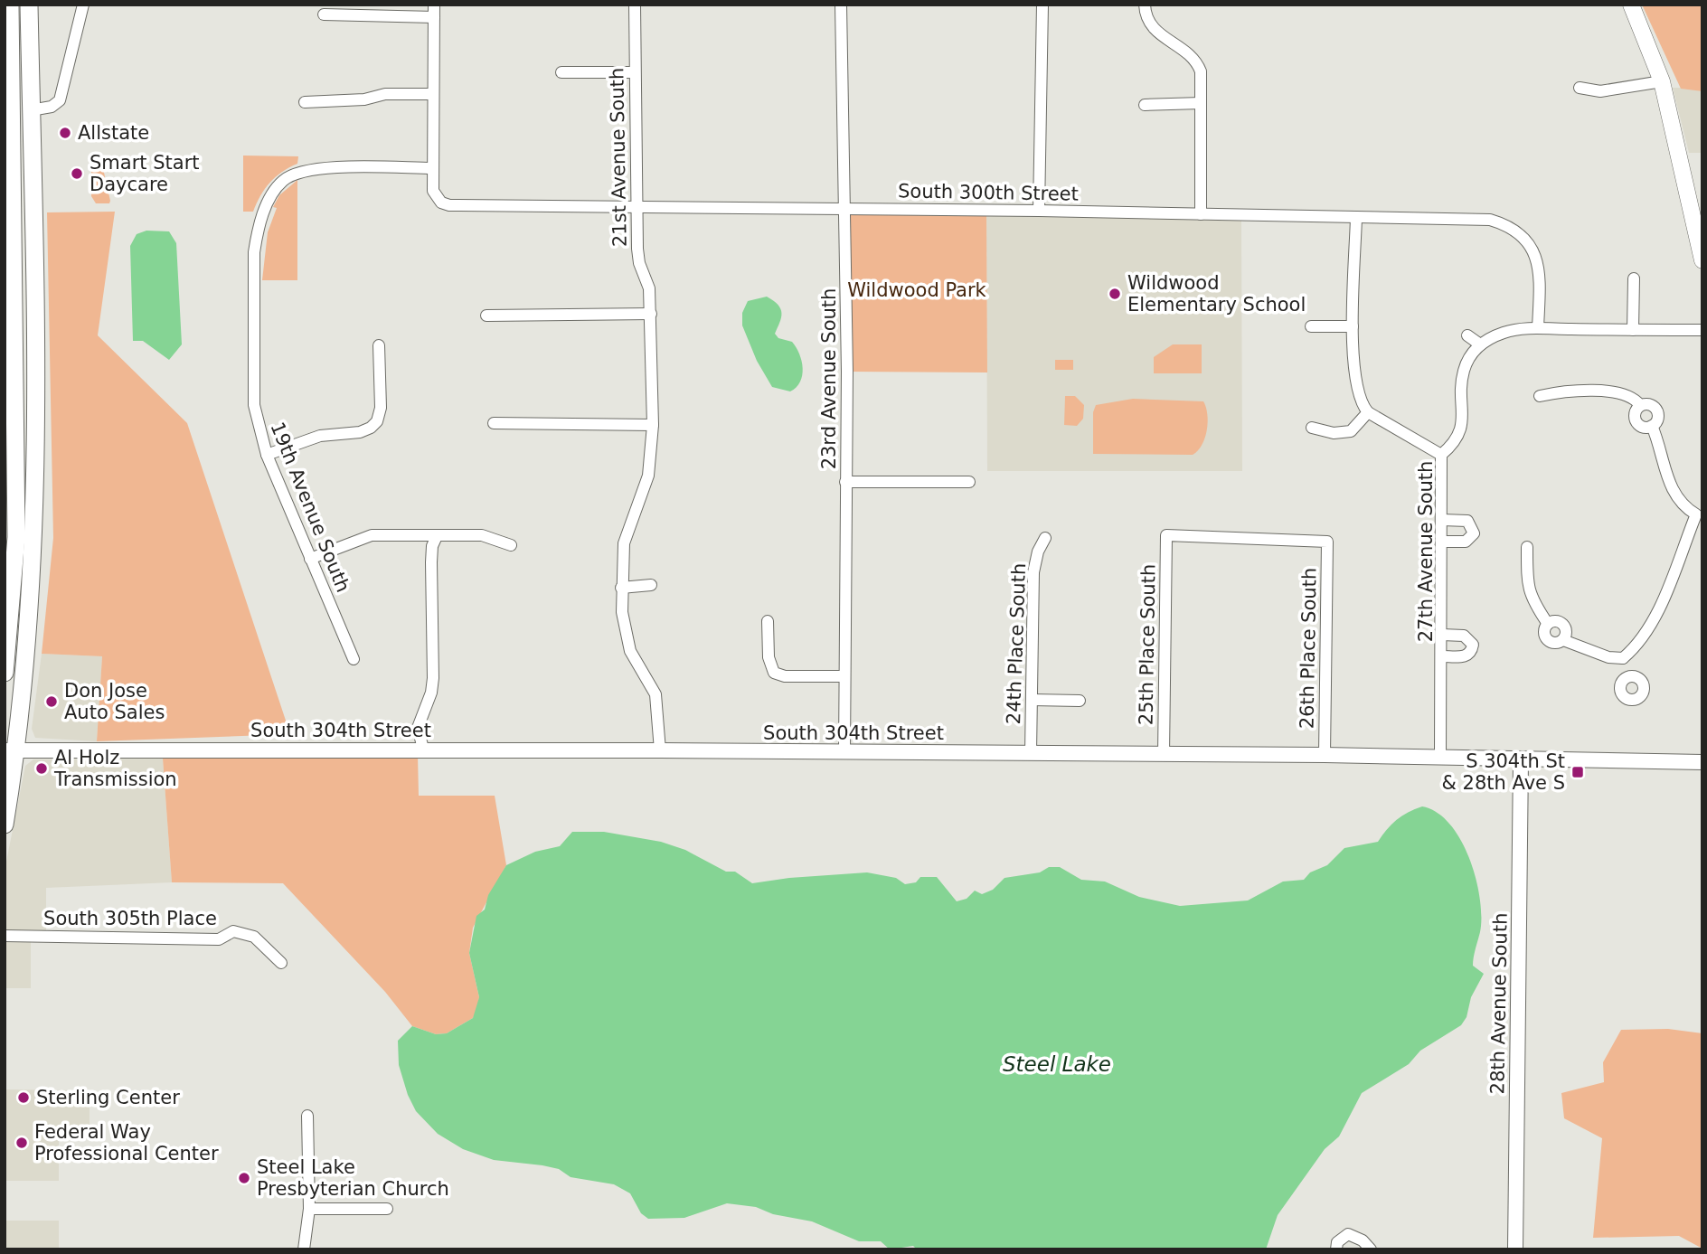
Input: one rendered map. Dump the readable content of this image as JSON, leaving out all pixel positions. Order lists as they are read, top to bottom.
{
  "streets": {
    "street": [
      "21st Avenue South",
      "South 300th Street",
      "23rd Avenue South",
      "19th Avenue South",
      "27th Avenue South",
      "24th Place South",
      "25th Place South",
      "26th Place South",
      "South 304th Street",
      "South 305th Place",
      "28th Avenue South"
    ]
  },
  "crossings": [
    ["21st Avenue South", "South 300th Street"],
    ["21st Avenue South", "South 304th Street"],
    ["South 300th Street", "23rd Avenue South"],
    ["South 300th Street", "19th Avenue South"],
    ["23rd Avenue South", "South 304th Street"],
    ["27th Avenue South", "South 304th Street"],
    ["24th Place South", "South 304th Street"],
    ["25th Place South", "26th Place South"],
    ["25th Place South", "South 304th Street"],
    ["26th Place South", "South 304th Street"],
    ["South 304th Street", "28th Avenue South"]
  ],
  "water": ["Steel Lake"],
  "parks": ["Wildwood Park"],
  "places": {
    "other": [
      "Allstate",
      "Smart Start Daycare",
      "Wildwood Elementary School",
      "Don Jose Auto Sales",
      "Al Holz Transmission",
      "Sterling Center",
      "Federal Way Professional Center",
      "Steel Lake Presbyterian Church"
    ],
    "transit": ["S 304th St & 28th Ave S"]
  }
}
